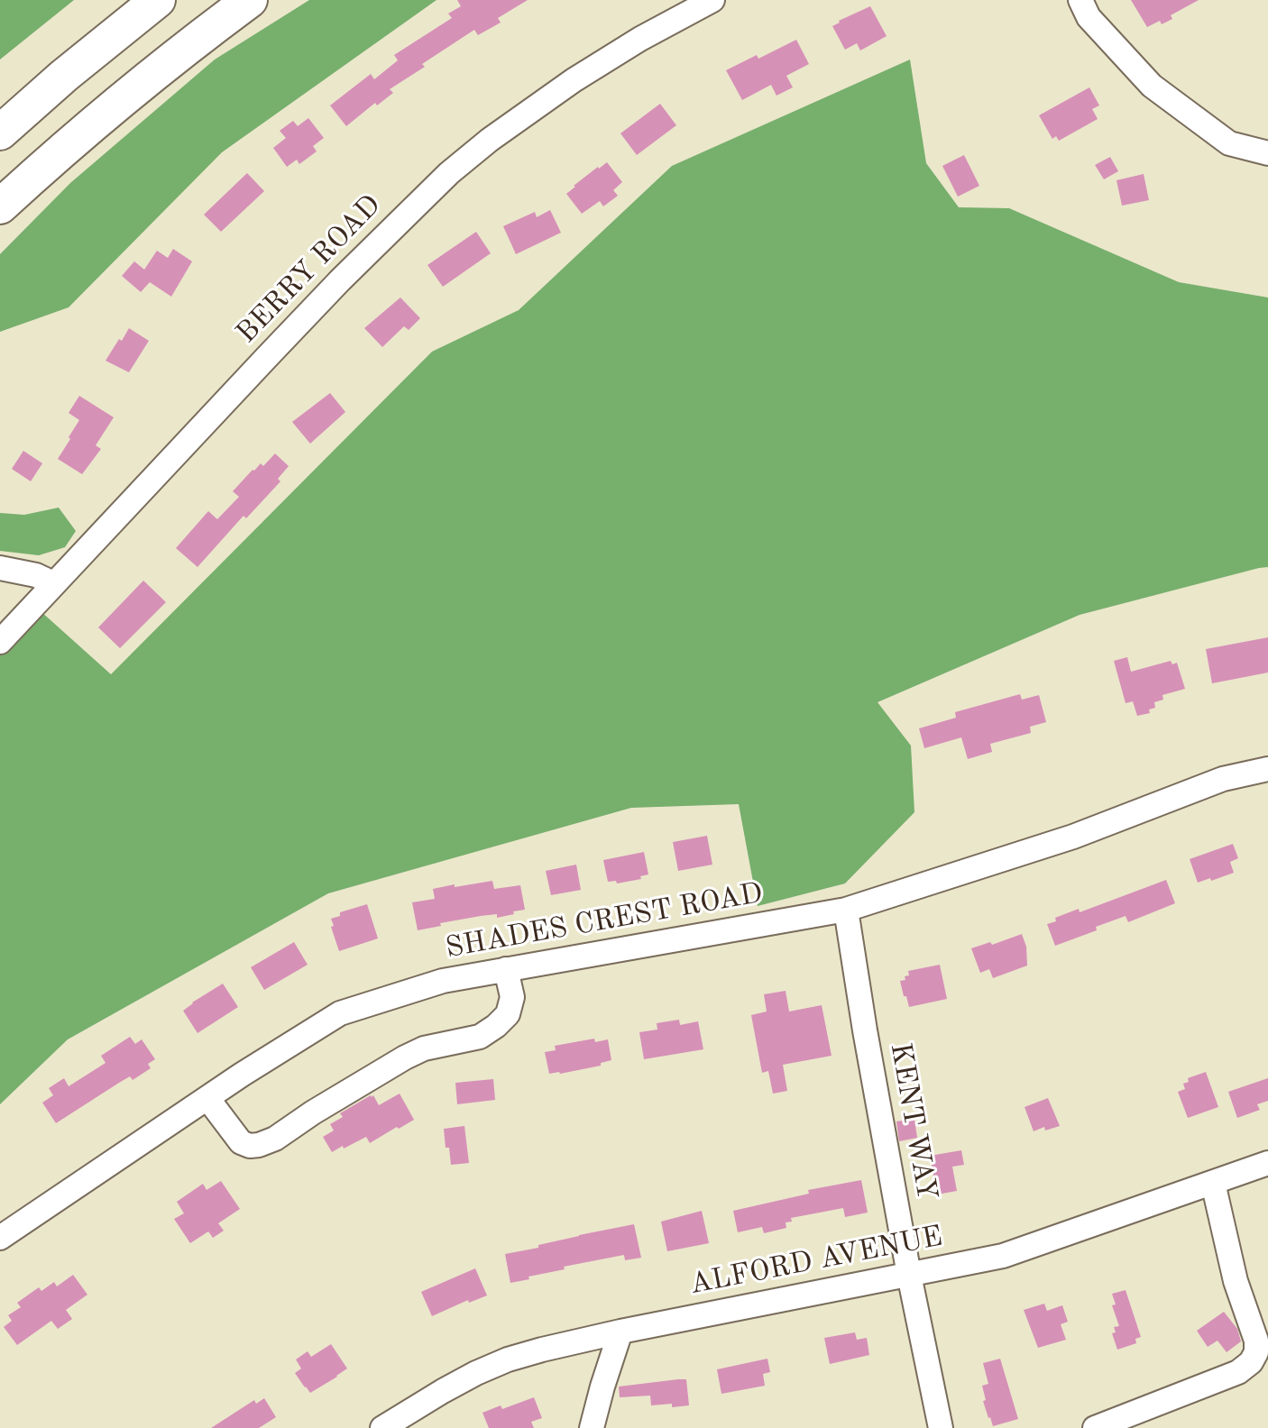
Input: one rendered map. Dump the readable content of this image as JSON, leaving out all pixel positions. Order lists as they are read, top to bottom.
{
  "streets": {
    "street": [
      "BERRY ROAD",
      "SHADES CREST ROAD",
      "KENT WAY",
      "ALFORD AVENUE"
    ]
  },
  "crossings": [
    ["SHADES CREST ROAD", "KENT WAY"],
    ["KENT WAY", "ALFORD AVENUE"]
  ]
}
